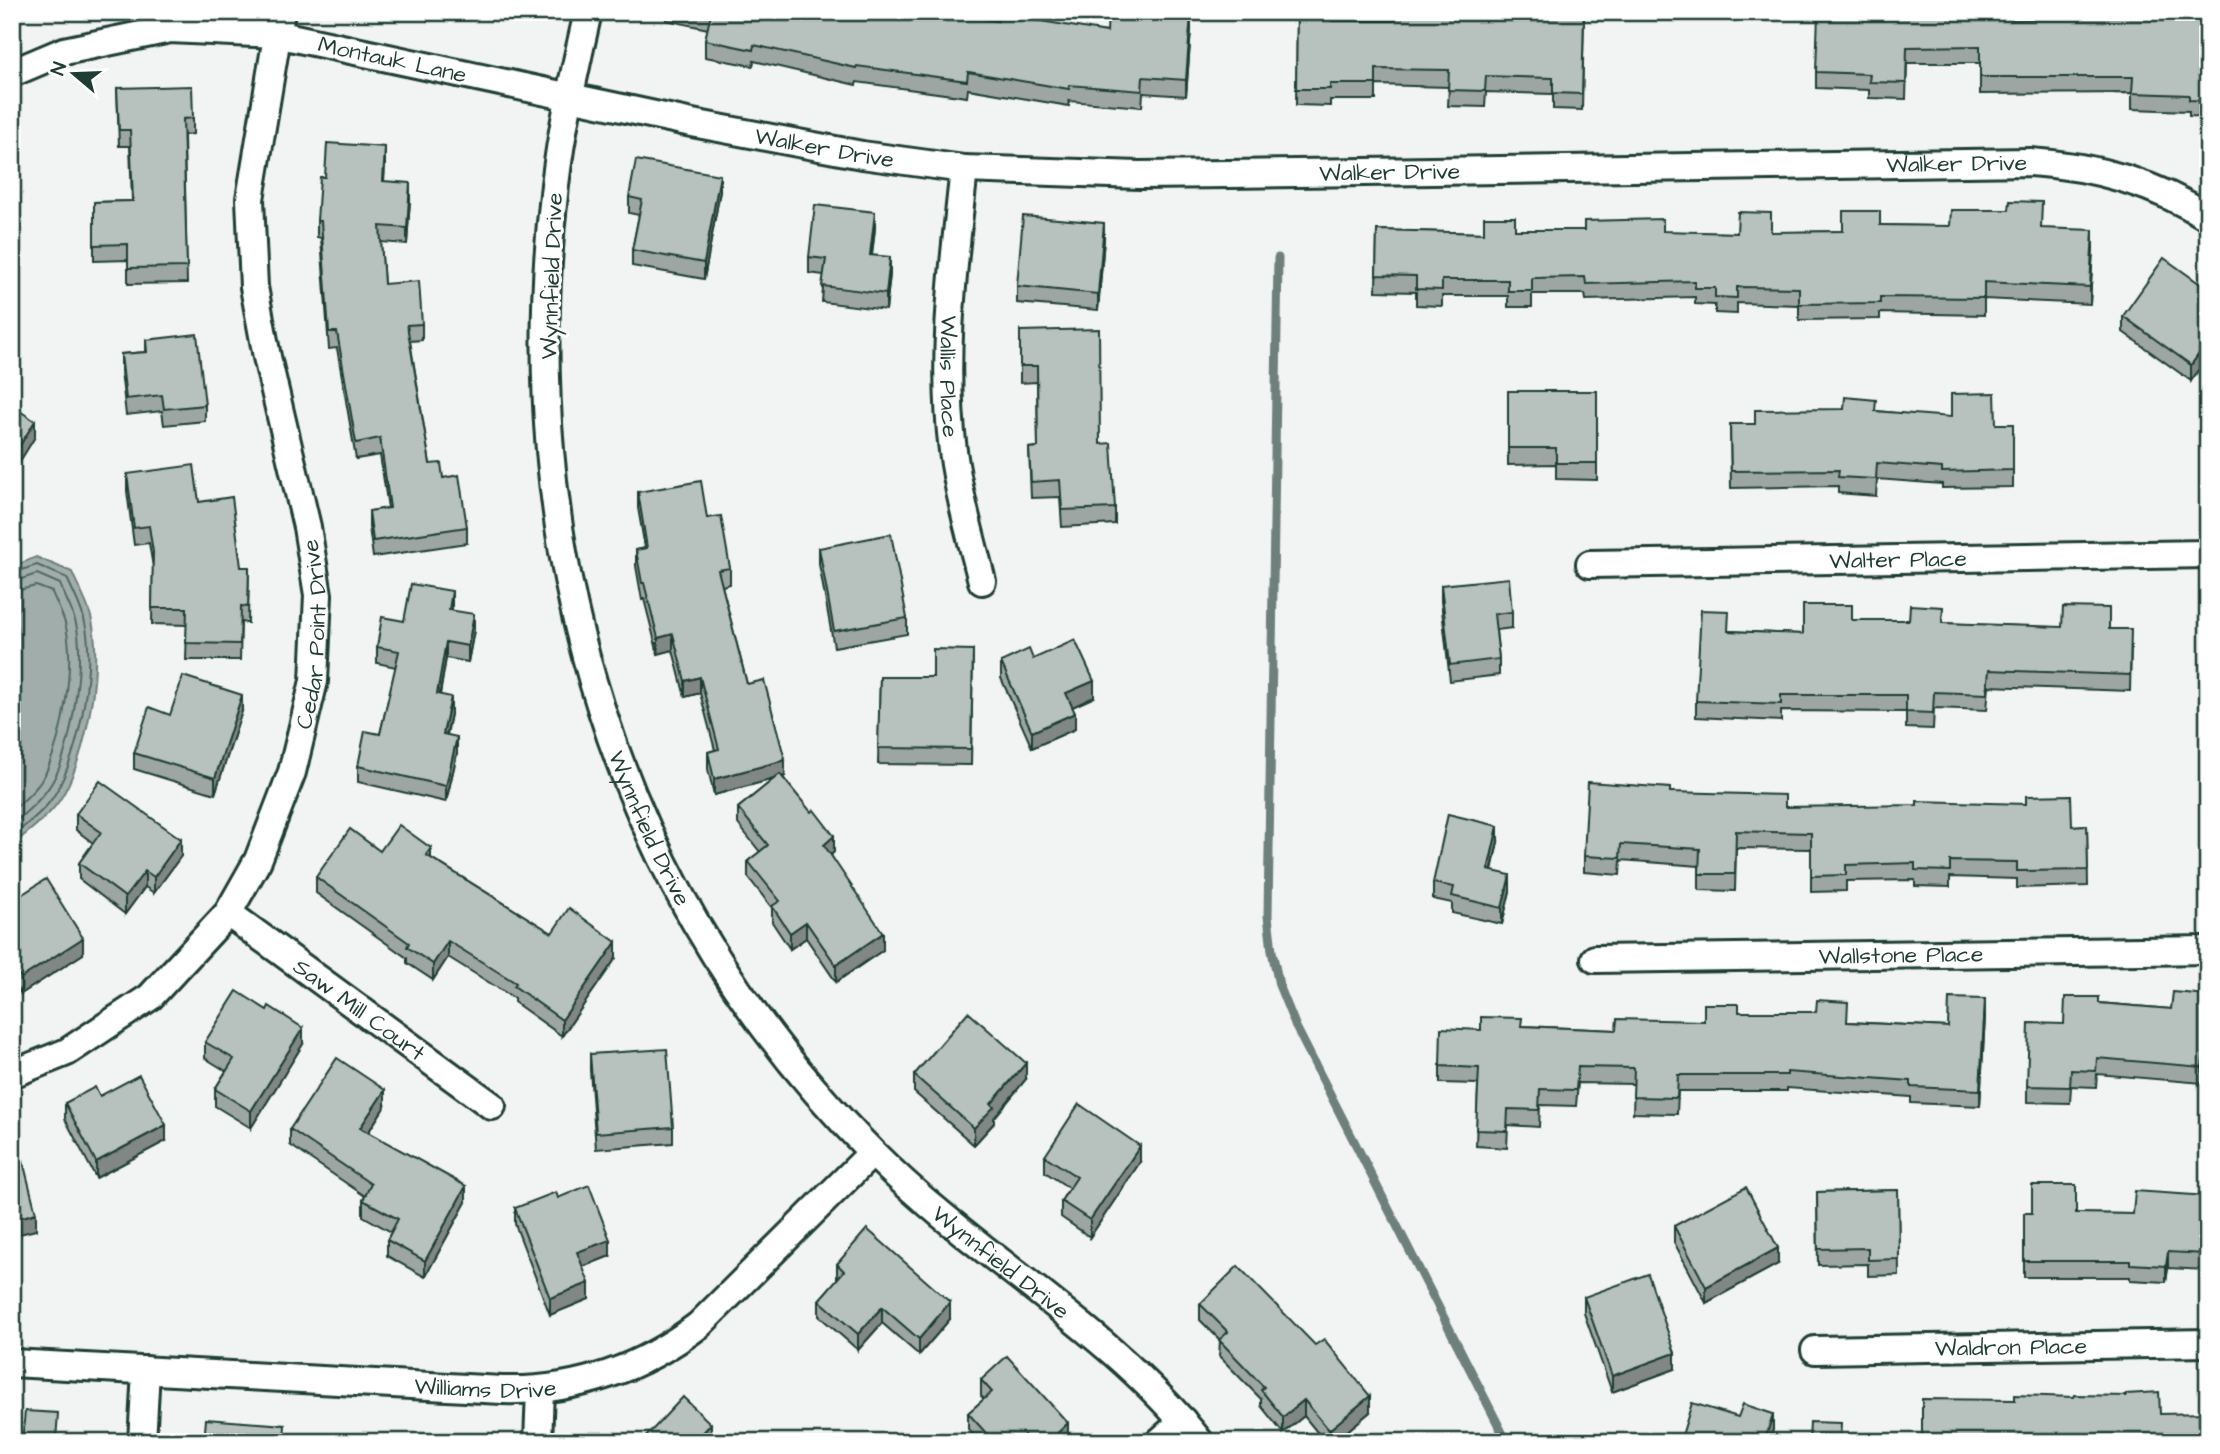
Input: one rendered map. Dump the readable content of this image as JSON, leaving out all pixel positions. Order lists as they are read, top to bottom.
{
  "streets": {
    "street": [
      "Montauk Lane",
      "Walker Drive",
      "Wynnfield Drive",
      "Wallis Place",
      "Walter Place",
      "Cedar Point Drive",
      "Wallstone Place",
      "Saw Mill Court",
      "Waldron Place",
      "Williams Drive"
    ]
  },
  "crossings": [
    ["Montauk Lane", "Walker Drive"],
    ["Montauk Lane", "Wynnfield Drive"],
    ["Montauk Lane", "Cedar Point Drive"],
    ["Walker Drive", "Wynnfield Drive"],
    ["Walker Drive", "Wallis Place"],
    ["Wynnfield Drive", "Williams Drive"],
    ["Cedar Point Drive", "Saw Mill Court"]
  ],
  "north": "left"
}
